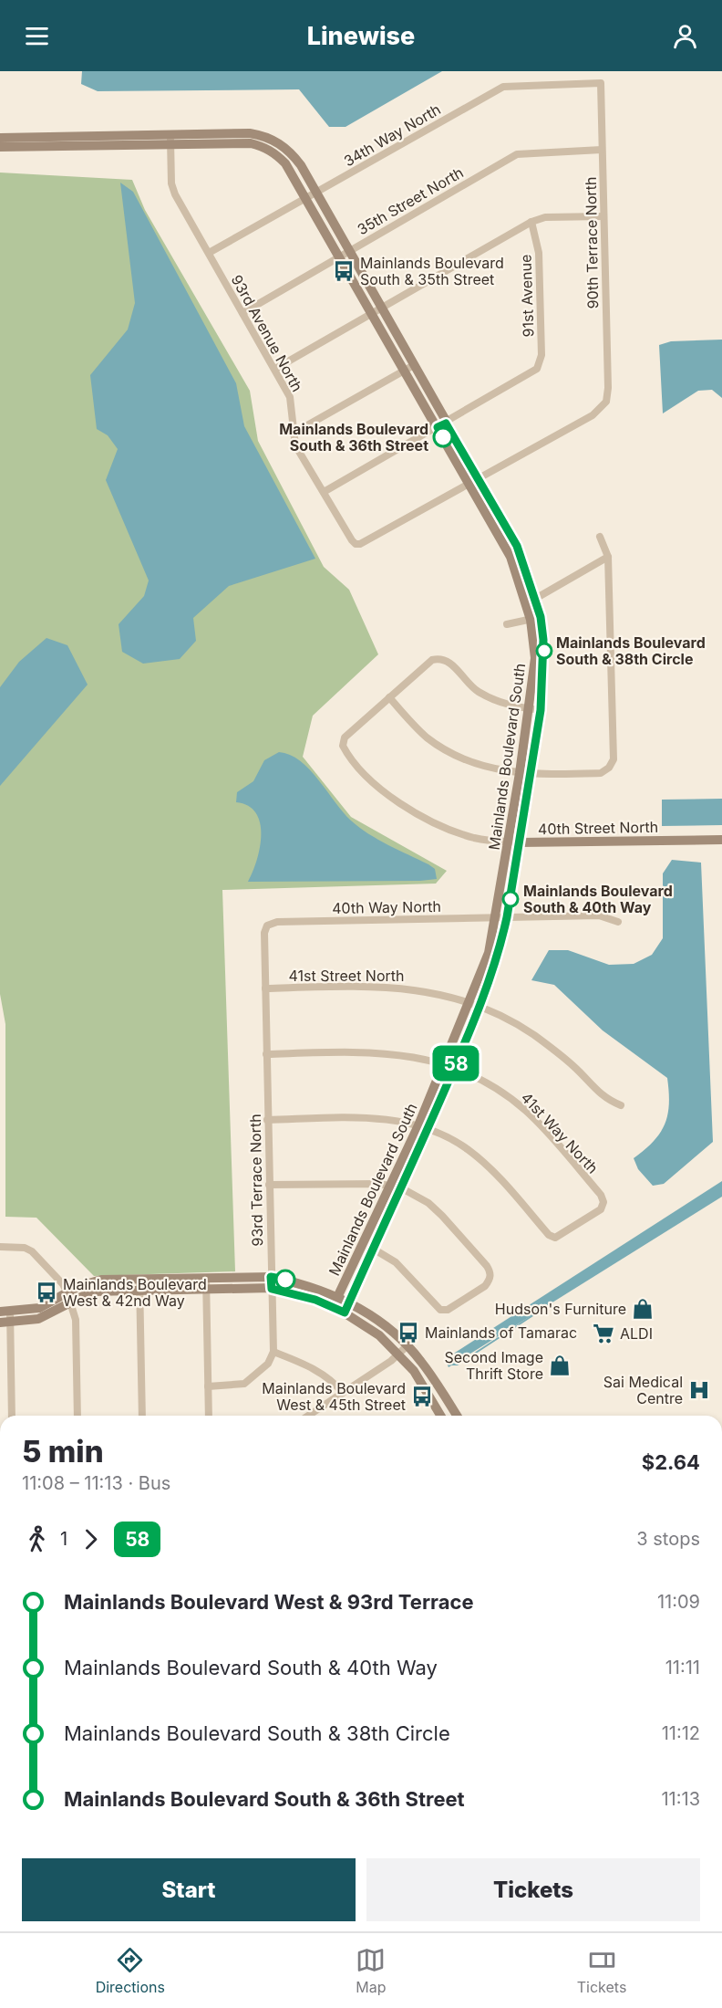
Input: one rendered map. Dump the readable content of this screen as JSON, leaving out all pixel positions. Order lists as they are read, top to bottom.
{
  "streets": {
    "street": [
      "34th Way North",
      "35th Street North",
      "90th Terrace North",
      "91st Avenue",
      "93rd Avenue North",
      "Mainlands Boulevard South",
      "40th Street North",
      "40th Way North",
      "41st Street North",
      "41st Way North",
      "93rd Terrace North"
    ]
  },
  "crossings": [
    ["34th Way North", "90th Terrace North"],
    ["34th Way North", "93rd Avenue North"],
    ["34th Way North", "Mainlands Boulevard South"],
    ["35th Street North", "90th Terrace North"],
    ["35th Street North", "93rd Avenue North"],
    ["35th Street North", "Mainlands Boulevard South"],
    ["90th Terrace North", "93rd Avenue North"],
    ["90th Terrace North", "Mainlands Boulevard South"],
    ["91st Avenue", "Mainlands Boulevard South"],
    ["93rd Avenue North", "Mainlands Boulevard South"],
    ["Mainlands Boulevard South", "40th Street North"],
    ["Mainlands Boulevard South", "40th Way North"],
    ["Mainlands Boulevard South", "41st Street North"],
    ["Mainlands Boulevard South", "41st Way North"],
    ["40th Way North", "93rd Terrace North"],
    ["41st Street North", "93rd Terrace North"],
    ["41st Way North", "93rd Terrace North"]
  ],
  "places": {
    "bus stop": [
      "Mainlands Boulevard South & 35th Street",
      "Mainlands Boulevard West & 42nd Way",
      "Mainlands of Tamarac",
      "Mainlands Boulevard West & 45th Street"
    ],
    "other": ["Mainlands Boulevard South & 36th Street", "Mainlands Boulevard South & 38th Circle", "Mainlands Boulevard South & 40th Way"],
    "shop": ["Hudson's Furniture", "Second Image Thrift Store"],
    "supermarket": ["ALDI"],
    "hospital": ["Sai Medical Centre"]
  },
  "lines": ["bus line 58"],
  "page": {
    "header": "Linewise",
    "on_map": "58",
    "heading": ["5 min", "11:08 – 11:13 · Bus", "$2.64"],
    "legs": ["1", "58", "3 stops"],
    "list": [
      {
        "name": "Mainlands Boulevard West & 93rd Terrace",
        "value": "11:09"
      },
      {
        "name": "Mainlands Boulevard South & 40th Way",
        "value": "11:11"
      },
      {
        "name": "Mainlands Boulevard South & 38th Circle",
        "value": "11:12"
      },
      {
        "name": "Mainlands Boulevard South & 36th Street",
        "value": "11:13"
      }
    ],
    "buttons": ["Start", "Tickets"],
    "tabs": ["Directions", "Map", "Tickets"]
  }
}
